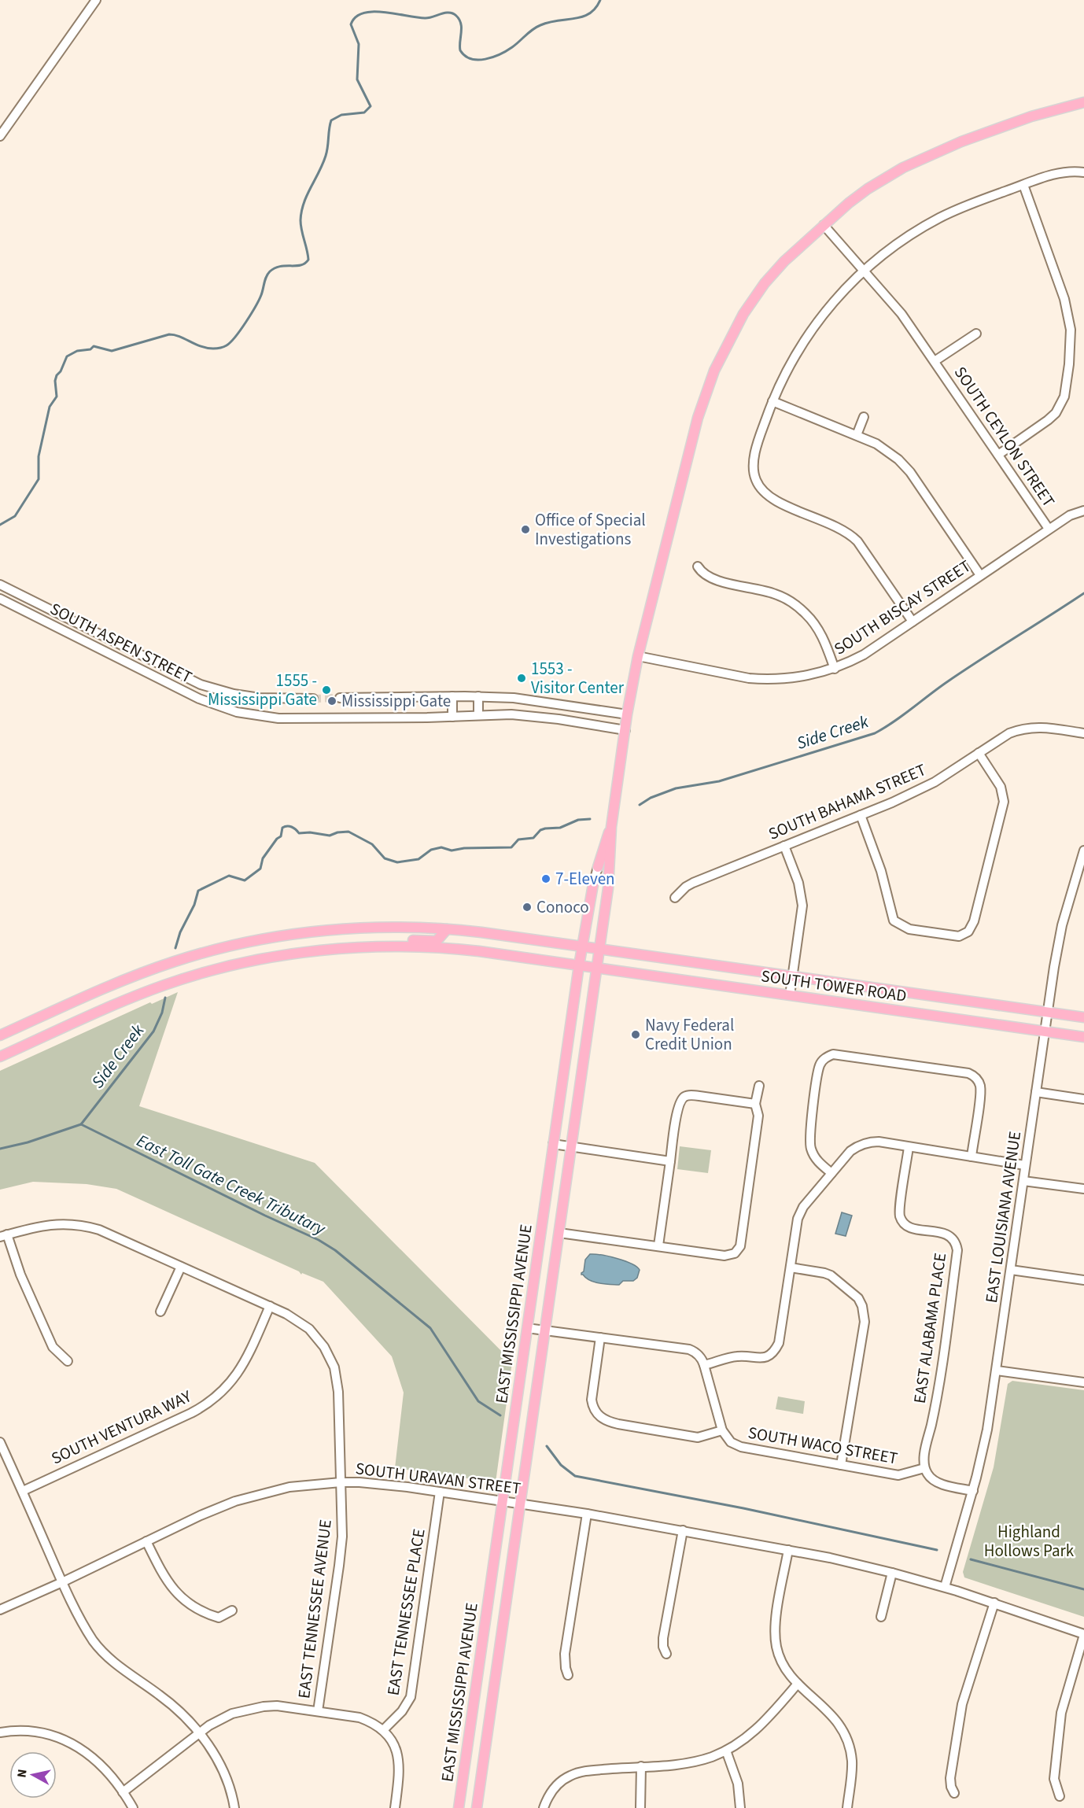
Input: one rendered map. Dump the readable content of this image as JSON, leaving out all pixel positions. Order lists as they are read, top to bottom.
{
  "streets": {
    "main road": ["SOUTH TOWER ROAD", "EAST MISSISSIPPI AVENUE"],
    "street": [
      "SOUTH CEYLON STREET",
      "SOUTH BISCAY STREET",
      "SOUTH ASPEN STREET",
      "SOUTH BAHAMA STREET",
      "EAST LOUISIANA AVENUE",
      "EAST ALABAMA PLACE",
      "SOUTH VENTURA WAY",
      "SOUTH WACO STREET",
      "SOUTH URAVAN STREET",
      "EAST TENNESSEE AVENUE",
      "EAST TENNESSEE PLACE"
    ]
  },
  "crossings": [
    ["SOUTH CEYLON STREET", "SOUTH BISCAY STREET"],
    ["SOUTH CEYLON STREET", "EAST MISSISSIPPI AVENUE"],
    ["SOUTH BISCAY STREET", "EAST MISSISSIPPI AVENUE"],
    ["SOUTH ASPEN STREET", "EAST MISSISSIPPI AVENUE"],
    ["SOUTH TOWER ROAD", "EAST LOUISIANA AVENUE"],
    ["SOUTH TOWER ROAD", "EAST MISSISSIPPI AVENUE"],
    ["EAST LOUISIANA AVENUE", "SOUTH URAVAN STREET"],
    ["EAST MISSISSIPPI AVENUE", "SOUTH URAVAN STREET"],
    ["EAST ALABAMA PLACE", "SOUTH WACO STREET"],
    ["SOUTH VENTURA WAY", "EAST TENNESSEE AVENUE"],
    ["SOUTH URAVAN STREET", "EAST TENNESSEE AVENUE"],
    ["SOUTH URAVAN STREET", "EAST TENNESSEE PLACE"]
  ],
  "water": ["Side Creek", "East Toll Gate Creek Tributary"],
  "parks": ["Highland Hollows Park"],
  "places": [
    "Office of Special Investigations",
    "1553 - Visitor Center",
    "1555 - Mississippi Gate",
    "Mississippi Gate",
    "7-Eleven",
    "Conoco",
    "Navy Federal Credit Union"
  ],
  "north": "left"
}
